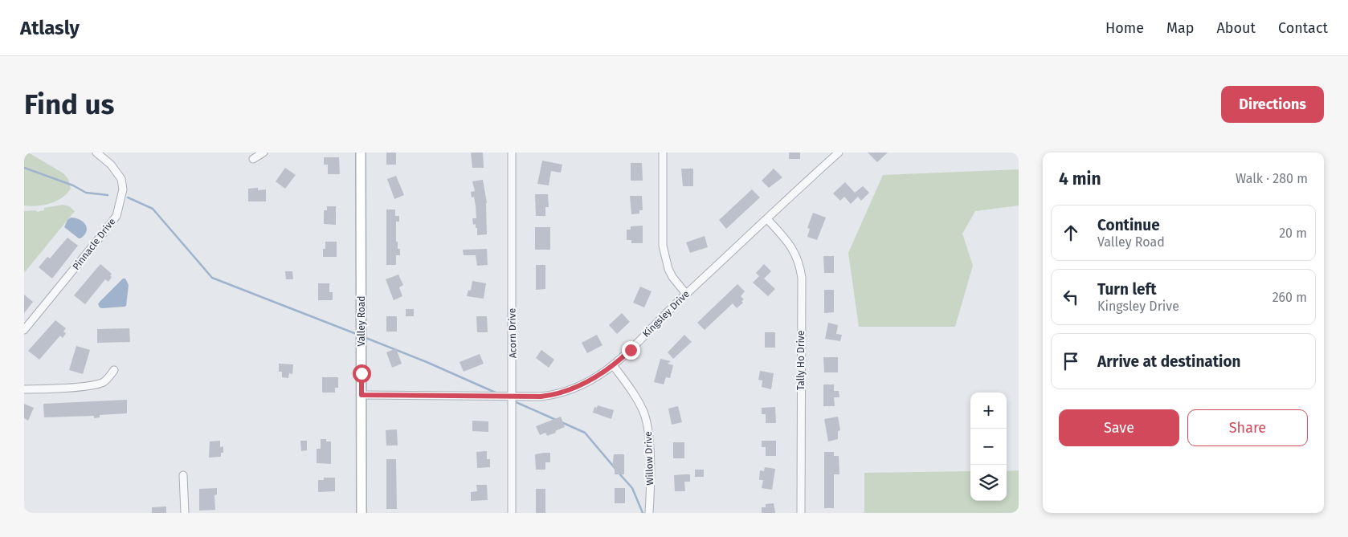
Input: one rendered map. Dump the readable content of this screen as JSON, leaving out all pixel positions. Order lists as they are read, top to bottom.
{
  "streets": {
    "street": [
      "Pinnacle Drive",
      "Kingsley Drive",
      "Valley Road",
      "Acorn Drive",
      "Tally Ho Drive",
      "Willow Drive"
    ]
  },
  "crossings": [
    ["Kingsley Drive", "Valley Road"],
    ["Kingsley Drive", "Acorn Drive"],
    ["Kingsley Drive", "Tally Ho Drive"],
    ["Kingsley Drive", "Willow Drive"]
  ],
  "page": {
    "header": "Atlasly",
    "nav": [
      "Home",
      "Map",
      "About",
      "Contact"
    ],
    "buttons": [
      "Directions",
      ["Save", "Share"]
    ],
    "title": "Find us",
    "heading": ["4 min", "Walk · 280 m"],
    "list": [
      ["Continue", "Valley Road", "20 m"],
      ["Turn left", "Kingsley Drive", "260 m"],
      "Arrive at destination"
    ],
    "map_buttons": ["+", "−"]
  }
}
